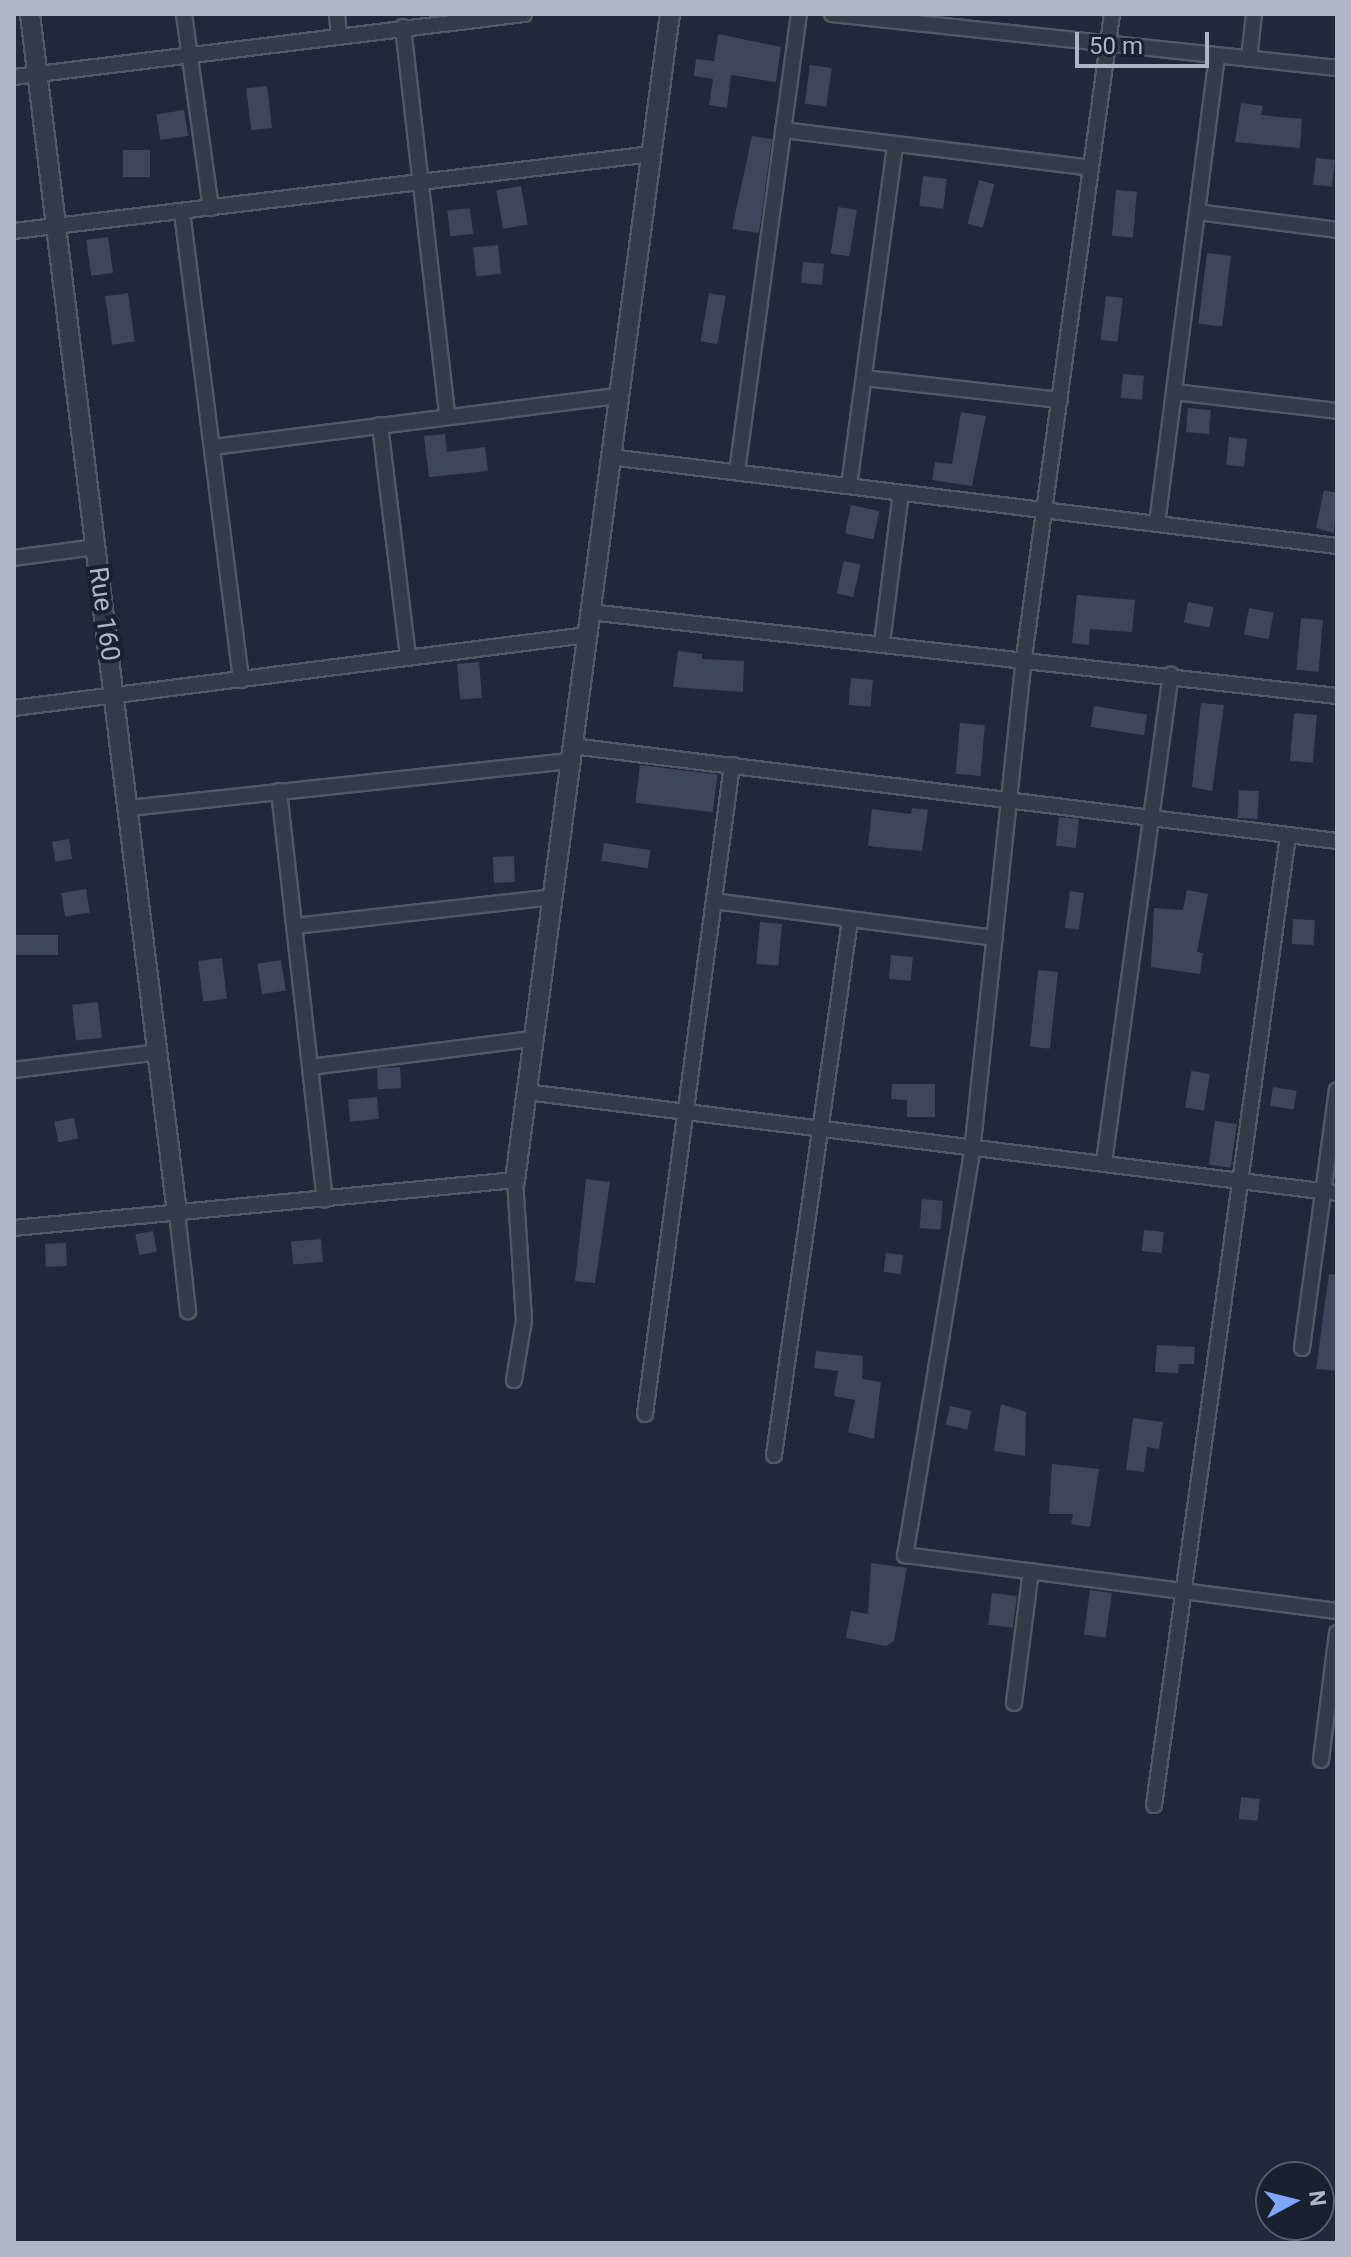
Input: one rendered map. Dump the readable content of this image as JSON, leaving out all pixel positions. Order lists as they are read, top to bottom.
{
  "streets": {
    "street": ["Rue 160"]
  },
  "scale_bar": "50 m",
  "north": "right"
}
